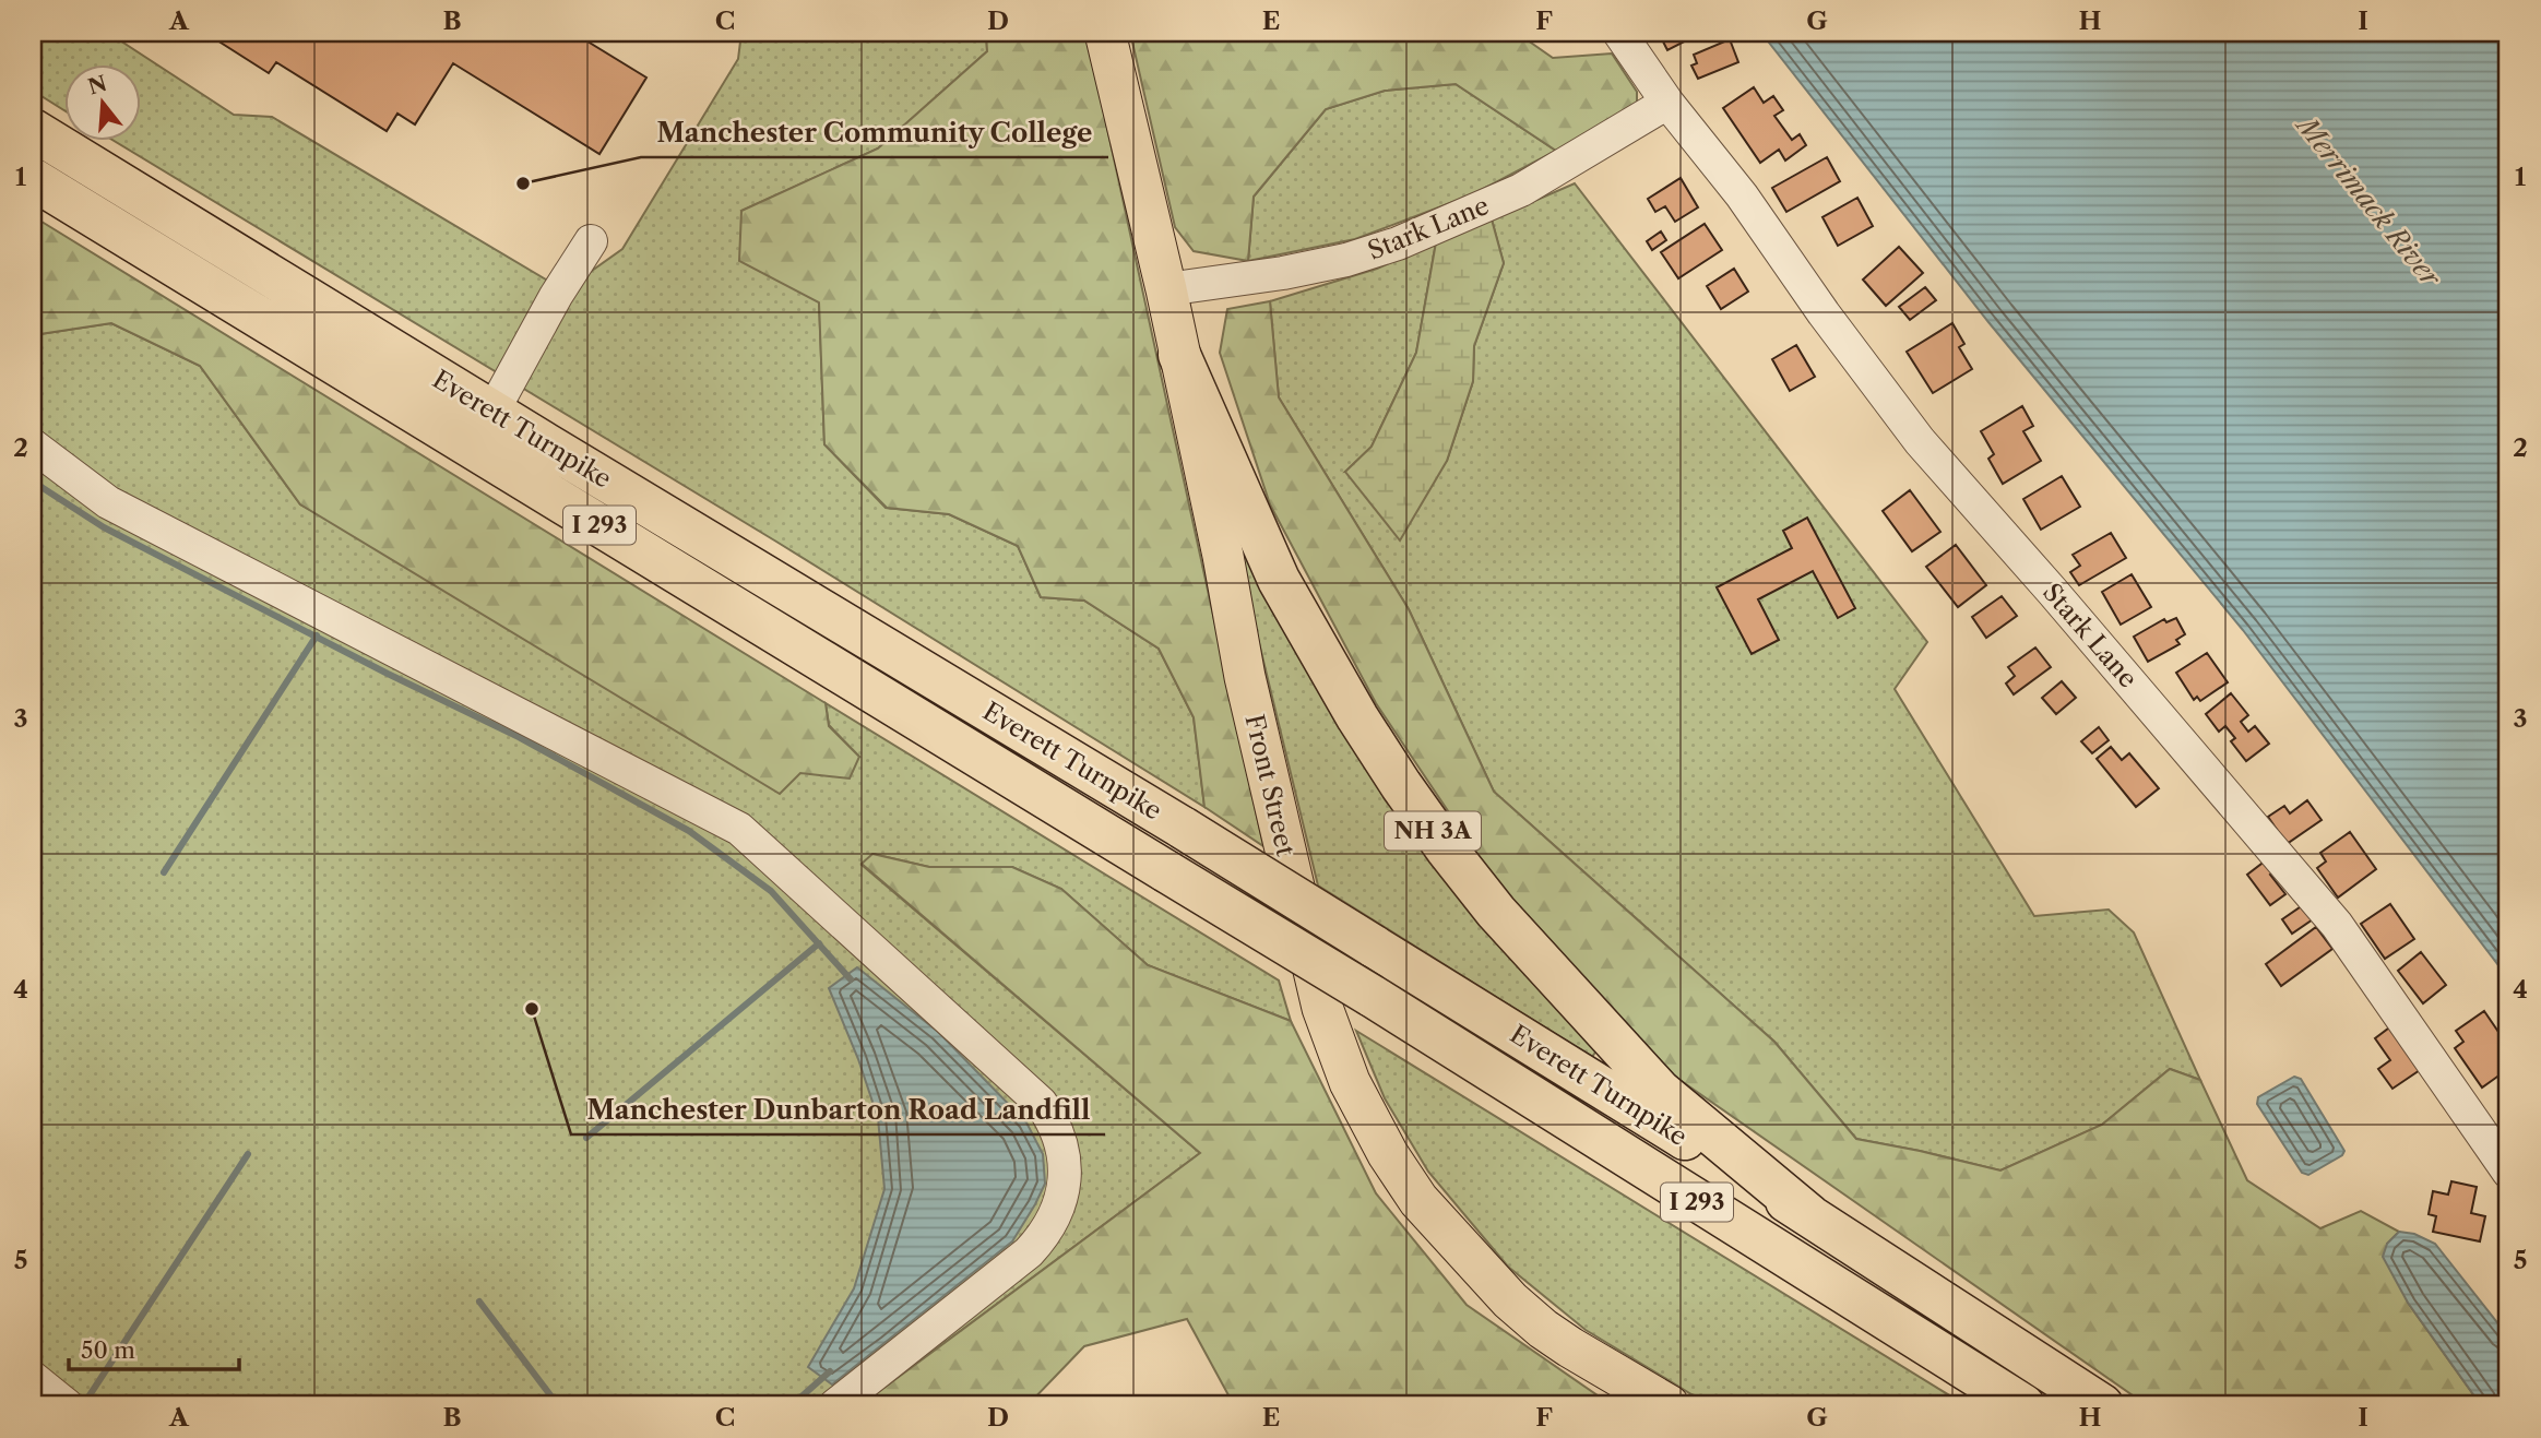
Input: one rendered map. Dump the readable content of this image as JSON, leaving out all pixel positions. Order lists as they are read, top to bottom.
{
  "streets": {
    "highway": ["Everett Turnpike", "I 293", "NH 3A"],
    "main road": ["Front Street"],
    "street": ["Stark Lane"]
  },
  "crossings": [
    ["Stark Lane", "Front Street"],
    ["Everett Turnpike", "NH 3A"],
    ["Front Street", "NH 3A"]
  ],
  "water": ["Merrimack River"],
  "places": ["Manchester Community College", "Manchester Dunbarton Road Landfill"],
  "scale_bar": "50 m",
  "north": "top",
  "grid": {
    "columns": [
      "A",
      "B",
      "C",
      "D",
      "E",
      "F",
      "G",
      "H",
      "I"
    ],
    "rows": [
      "1",
      "2",
      "3",
      "4",
      "5"
    ]
  }
}
